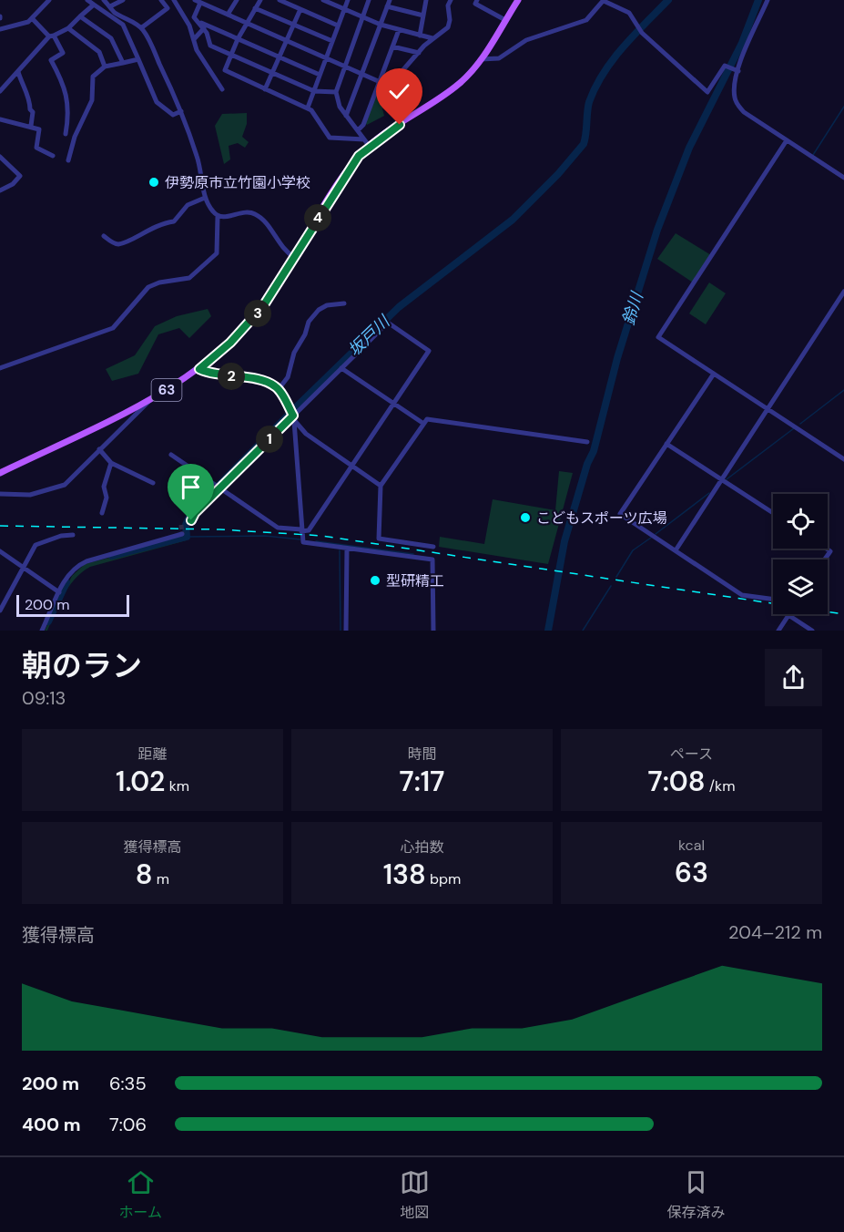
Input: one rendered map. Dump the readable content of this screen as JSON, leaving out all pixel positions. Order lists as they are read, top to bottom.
{
  "streets": {
    "main road": ["63"]
  },
  "water": ["鈴川", "坂戸川"],
  "places": ["伊勢原市立竹園小学校", "こどもスポーツ広場", "型研精工"],
  "scale_bar": "200 m",
  "page": {
    "pins": [
      "4",
      "3",
      "2",
      "1"
    ],
    "scale": "200 m",
    "heading": ["朝のラン", "09:13"],
    "stats": [
      ["距離", "1.02 km"],
      ["時間", "7:17"],
      ["ペース", "7:08 /km"],
      ["獲得標高", "8 m"],
      ["心拍数", "138 bpm"],
      ["kcal", "63"]
    ],
    "chart": ["獲得標高", "204–212 m"],
    "list": [
      {
        "name": "200 m",
        "note": "6:35"
      },
      {
        "name": "400 m",
        "note": "7:06"
      }
    ],
    "tabs": ["ホーム", "地図", "保存済み"]
  }
}
